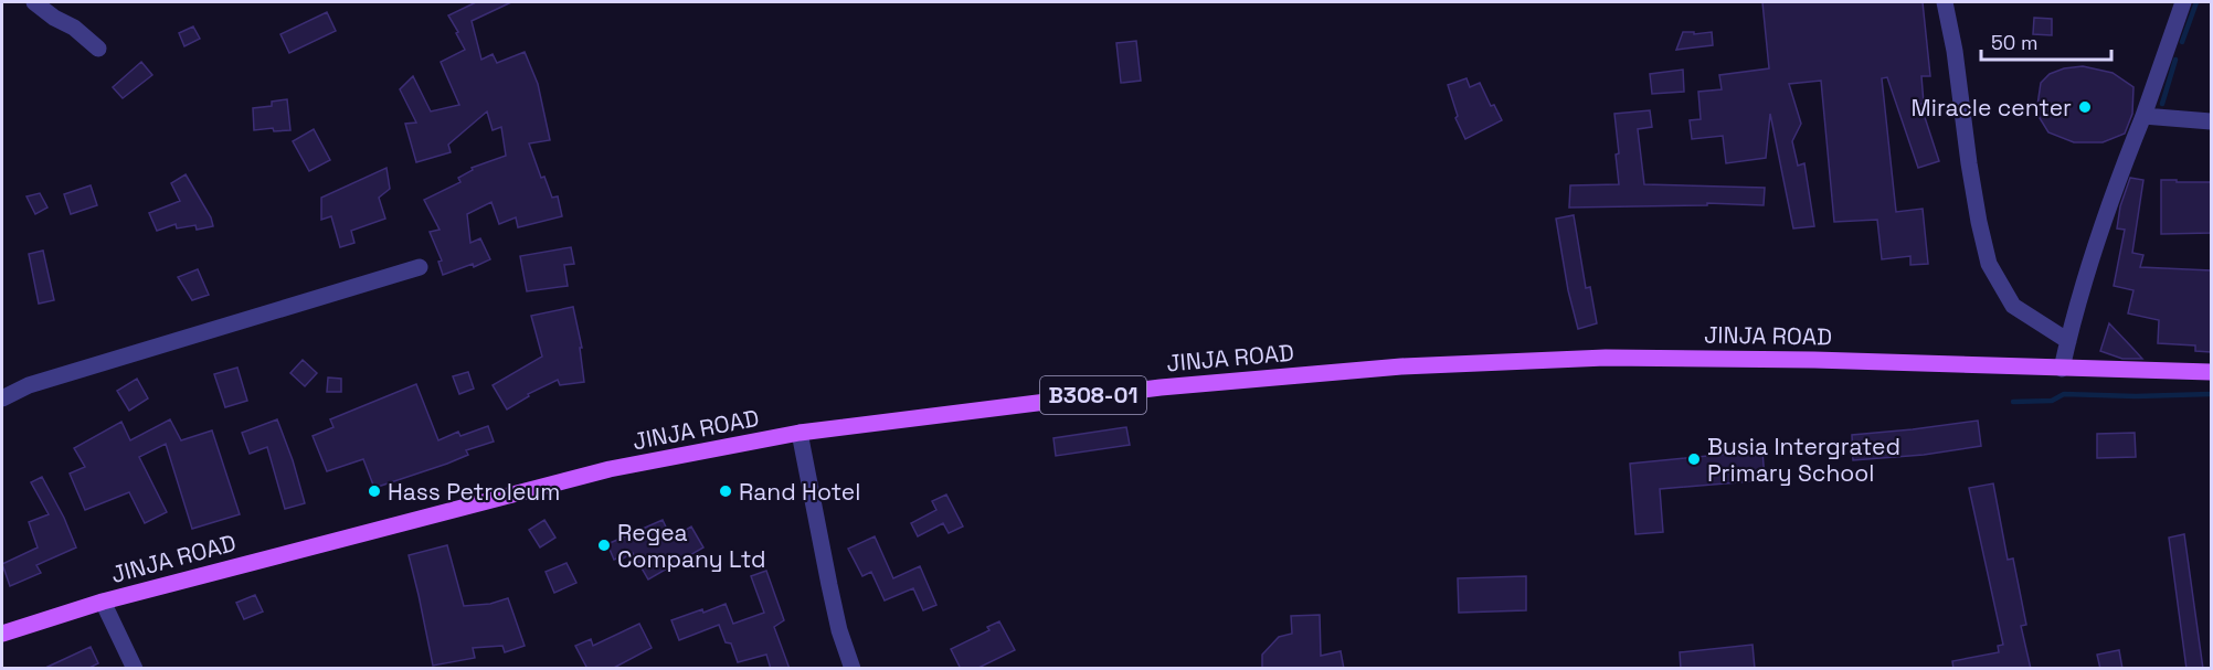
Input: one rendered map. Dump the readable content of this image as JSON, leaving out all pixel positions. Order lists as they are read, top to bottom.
{
  "streets": {
    "main road": ["JINJA ROAD", "B308-01"]
  },
  "places": [
    "Miracle center",
    "Busia Intergrated Primary School",
    "Hass Petroleum",
    "Rand Hotel",
    "Regea Company Ltd"
  ],
  "scale_bar": "50 m"
}
